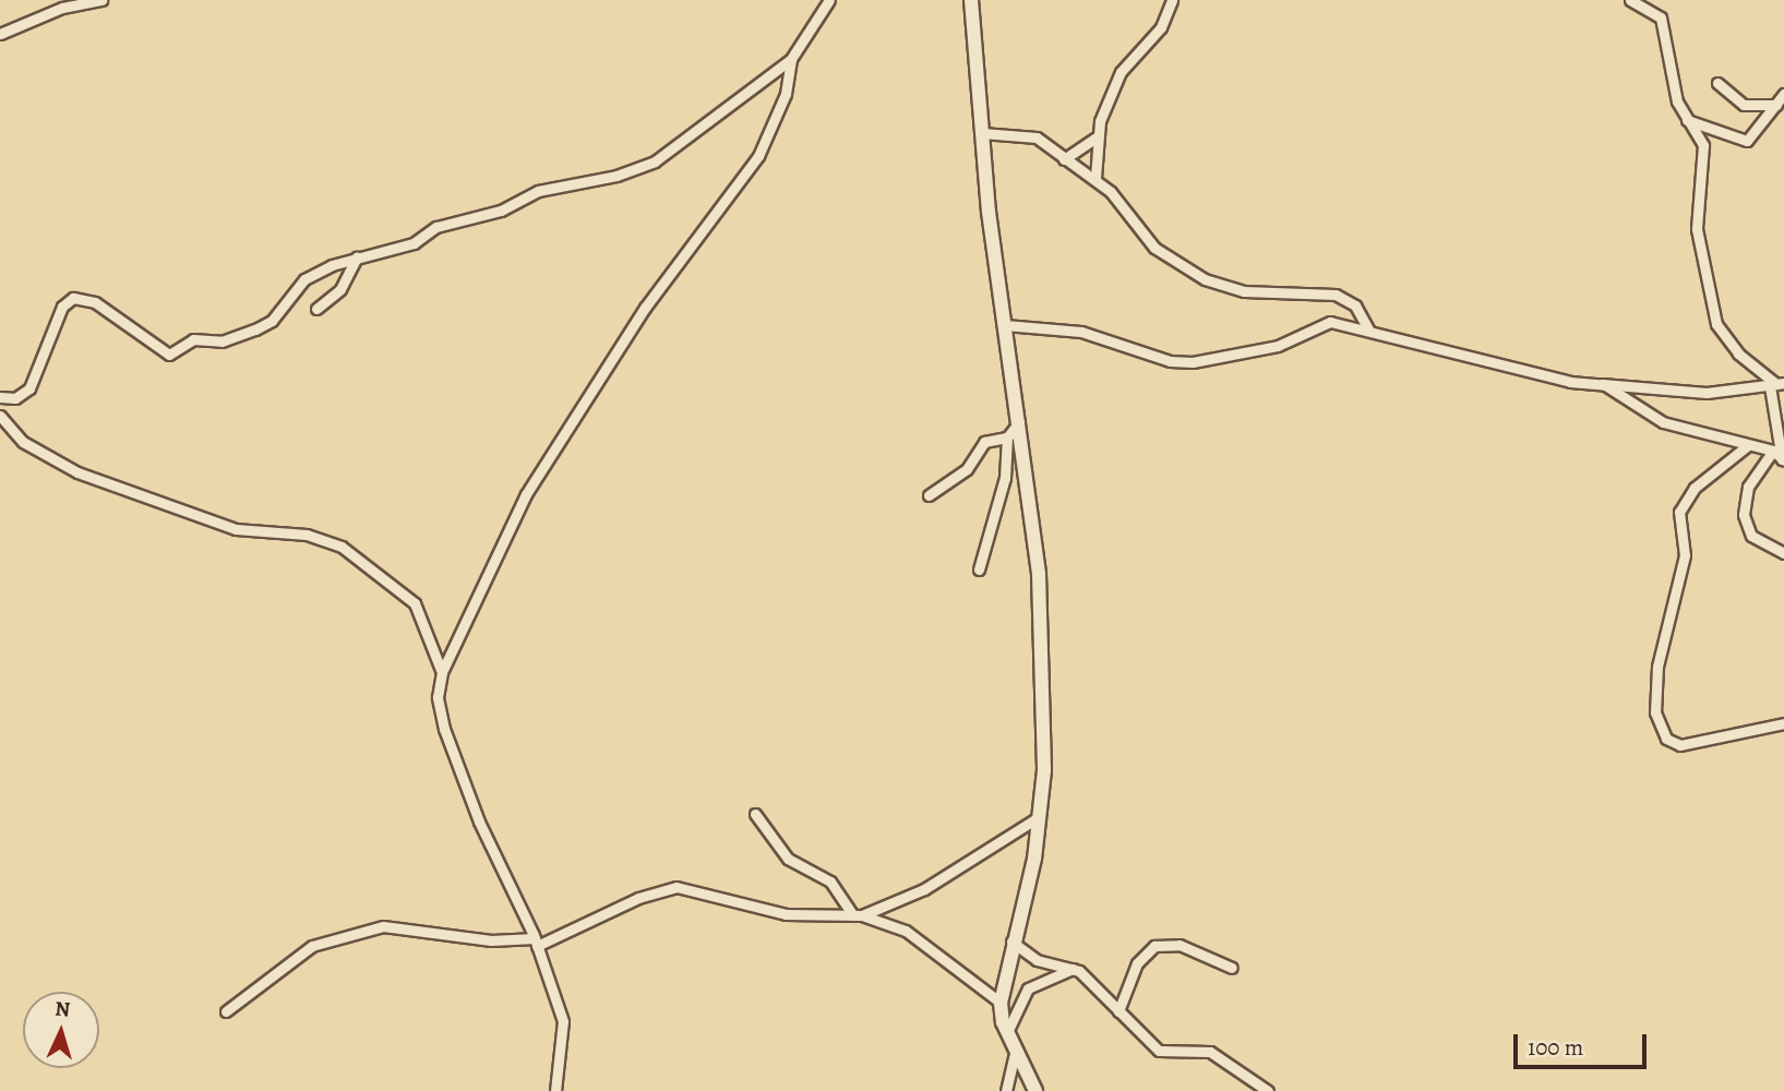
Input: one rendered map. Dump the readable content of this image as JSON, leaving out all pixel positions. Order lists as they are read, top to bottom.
{
  "scale_bar": "100 m",
  "north": "top"
}
